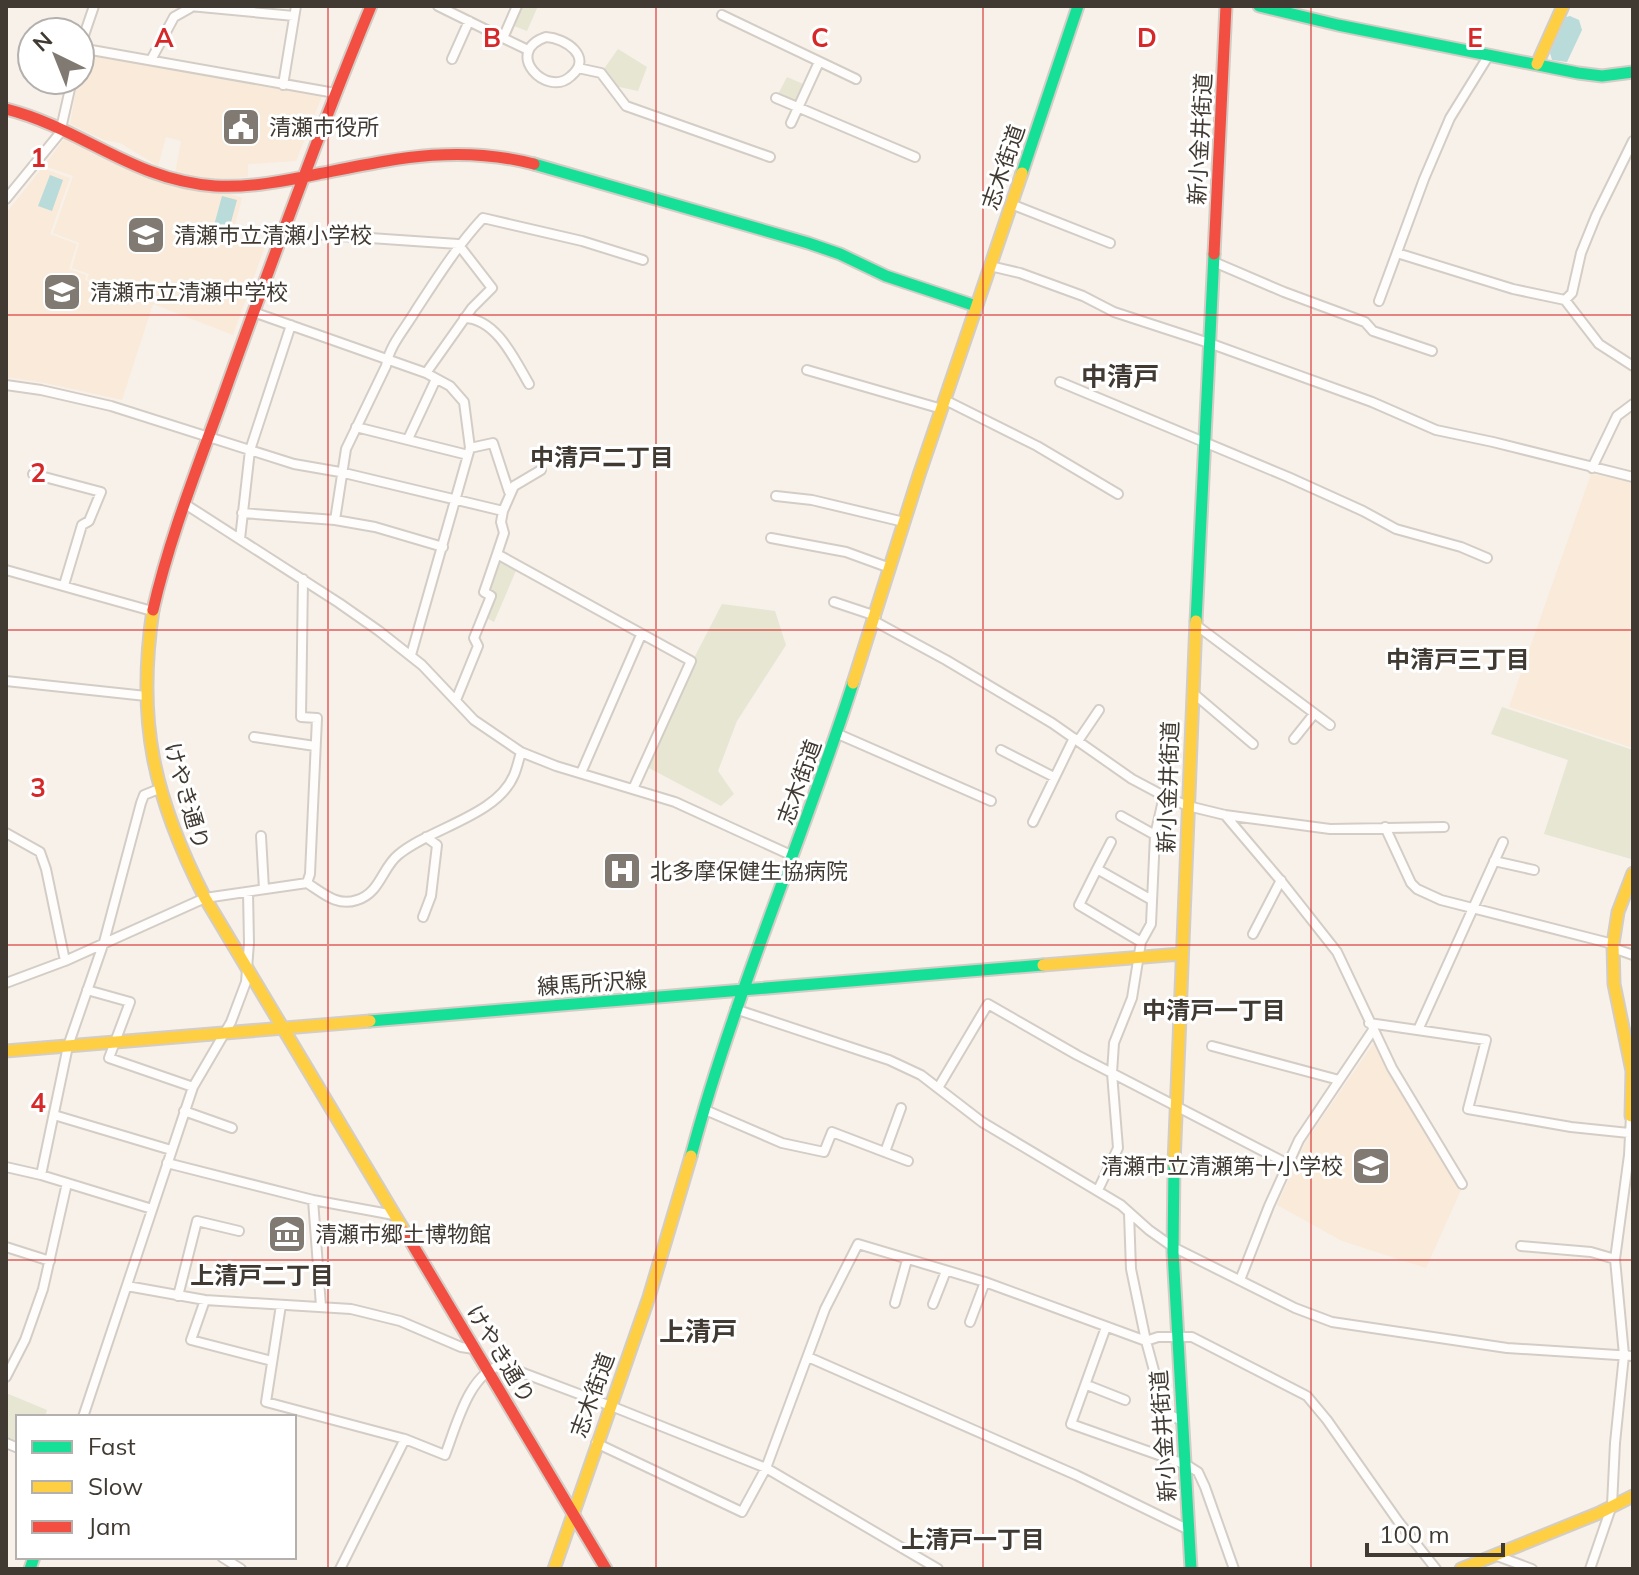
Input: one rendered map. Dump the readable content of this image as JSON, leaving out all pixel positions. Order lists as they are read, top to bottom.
{
  "streets": {
    "main road": [
      "新小金井街道",
      "志木街道",
      "けやき通り",
      "練馬所沢線"
    ]
  },
  "crossings": [
    ["新小金井街道", "練馬所沢線"],
    ["志木街道", "けやき通り"],
    ["志木街道", "練馬所沢線"],
    ["けやき通り", "練馬所沢線"]
  ],
  "districts": [
    "中清戸",
    "中清戸二丁目",
    "中清戸三丁目",
    "中清戸一丁目",
    "上清戸二丁目",
    "上清戸",
    "上清戸一丁目"
  ],
  "places": {
    "public building": ["清瀬市役所"],
    "school or university": ["清瀬市立清瀬小学校", "清瀬市立清瀬中学校", "清瀬市立清瀬第十小学校"],
    "hospital": ["北多摩保健生協病院"],
    "museum": ["清瀬市郷土博物館"]
  },
  "legend": ["Fast", "Slow", "Jam"],
  "scale_bar": "100 m",
  "north": "top left",
  "grid": {
    "columns": [
      "A",
      "B",
      "C",
      "D",
      "E"
    ],
    "rows": [
      "1",
      "2",
      "3",
      "4"
    ]
  }
}
